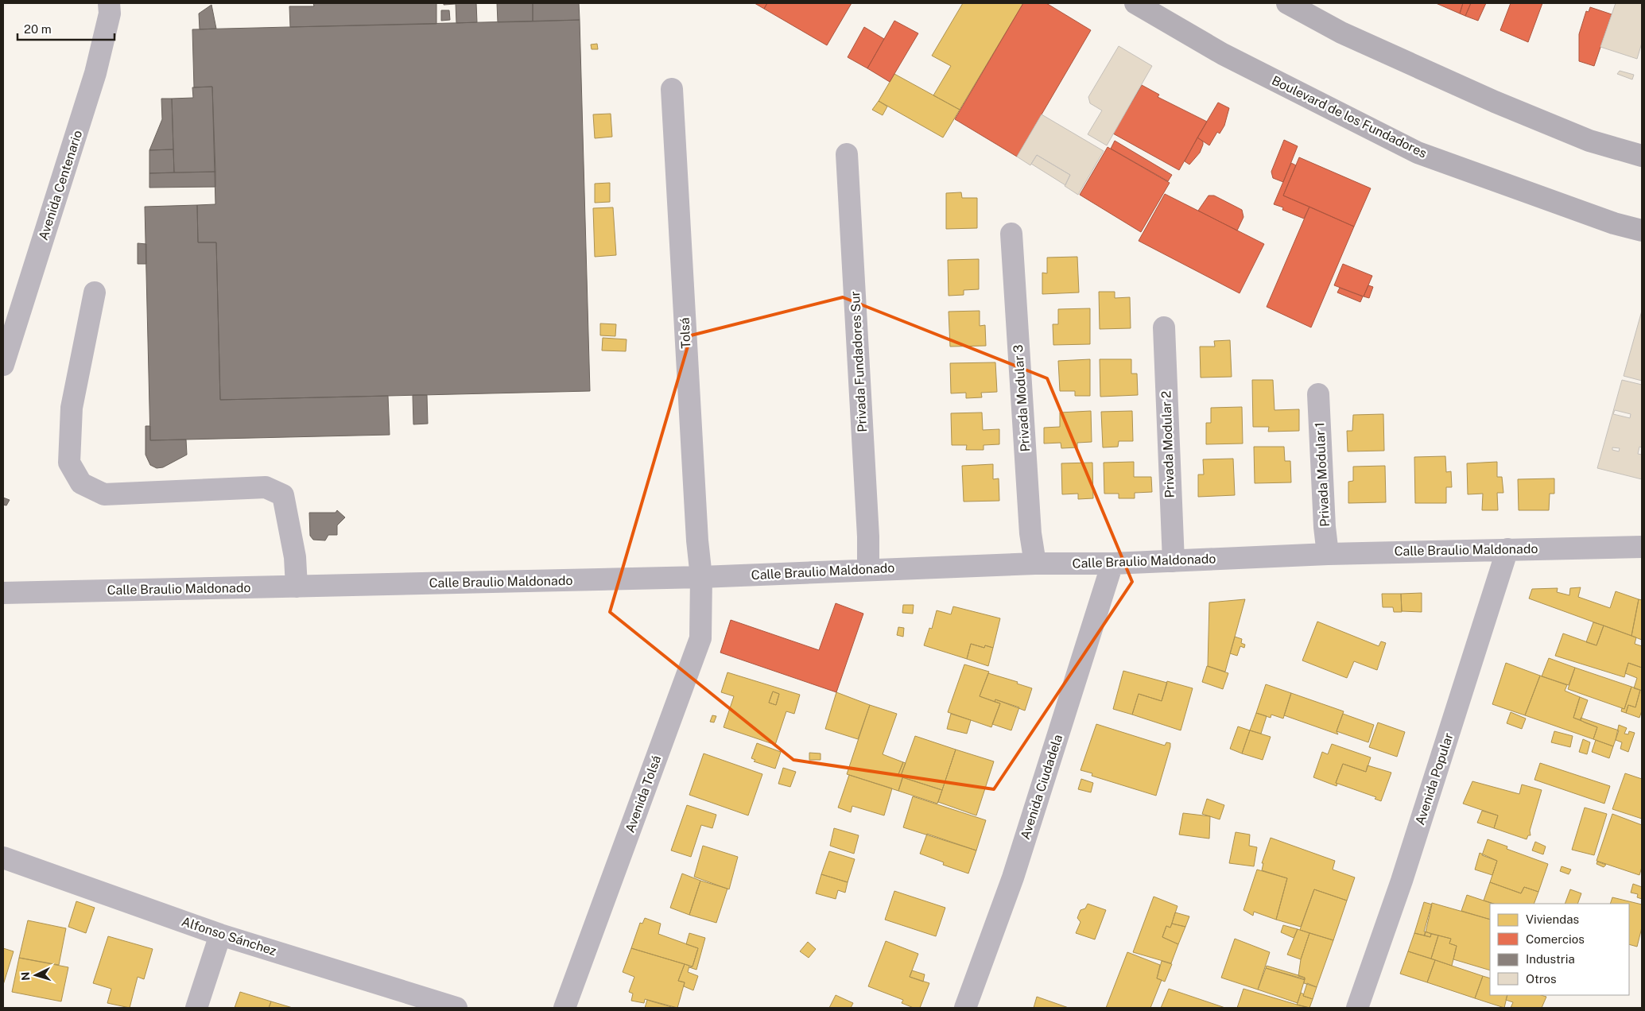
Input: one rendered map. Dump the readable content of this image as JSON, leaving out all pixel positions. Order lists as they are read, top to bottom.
{
  "streets": {
    "main road": ["Boulevard de los Fundadores"],
    "street": [
      "Avenida Centenario",
      "Tolsá",
      "Privada Fundadores Sur",
      "Privada Modular 3",
      "Privada Modular 2",
      "Privada Modular 1",
      "Calle Braulio Maldonado",
      "Avenida Popular",
      "Avenida Ciudadela",
      "Avenida Tolsá",
      "Alfonso Sánchez"
    ]
  },
  "crossings": [
    ["Tolsá", "Calle Braulio Maldonado"],
    ["Tolsá", "Avenida Tolsá"],
    ["Privada Fundadores Sur", "Calle Braulio Maldonado"],
    ["Privada Modular 3", "Calle Braulio Maldonado"],
    ["Privada Modular 2", "Calle Braulio Maldonado"],
    ["Privada Modular 1", "Calle Braulio Maldonado"],
    ["Calle Braulio Maldonado", "Avenida Popular"],
    ["Calle Braulio Maldonado", "Avenida Ciudadela"],
    ["Calle Braulio Maldonado", "Avenida Tolsá"]
  ],
  "legend": [
    "Viviendas",
    "Comercios",
    "Industria",
    "Otros"
  ],
  "scale_bar": "20 m",
  "north": "left"
}
